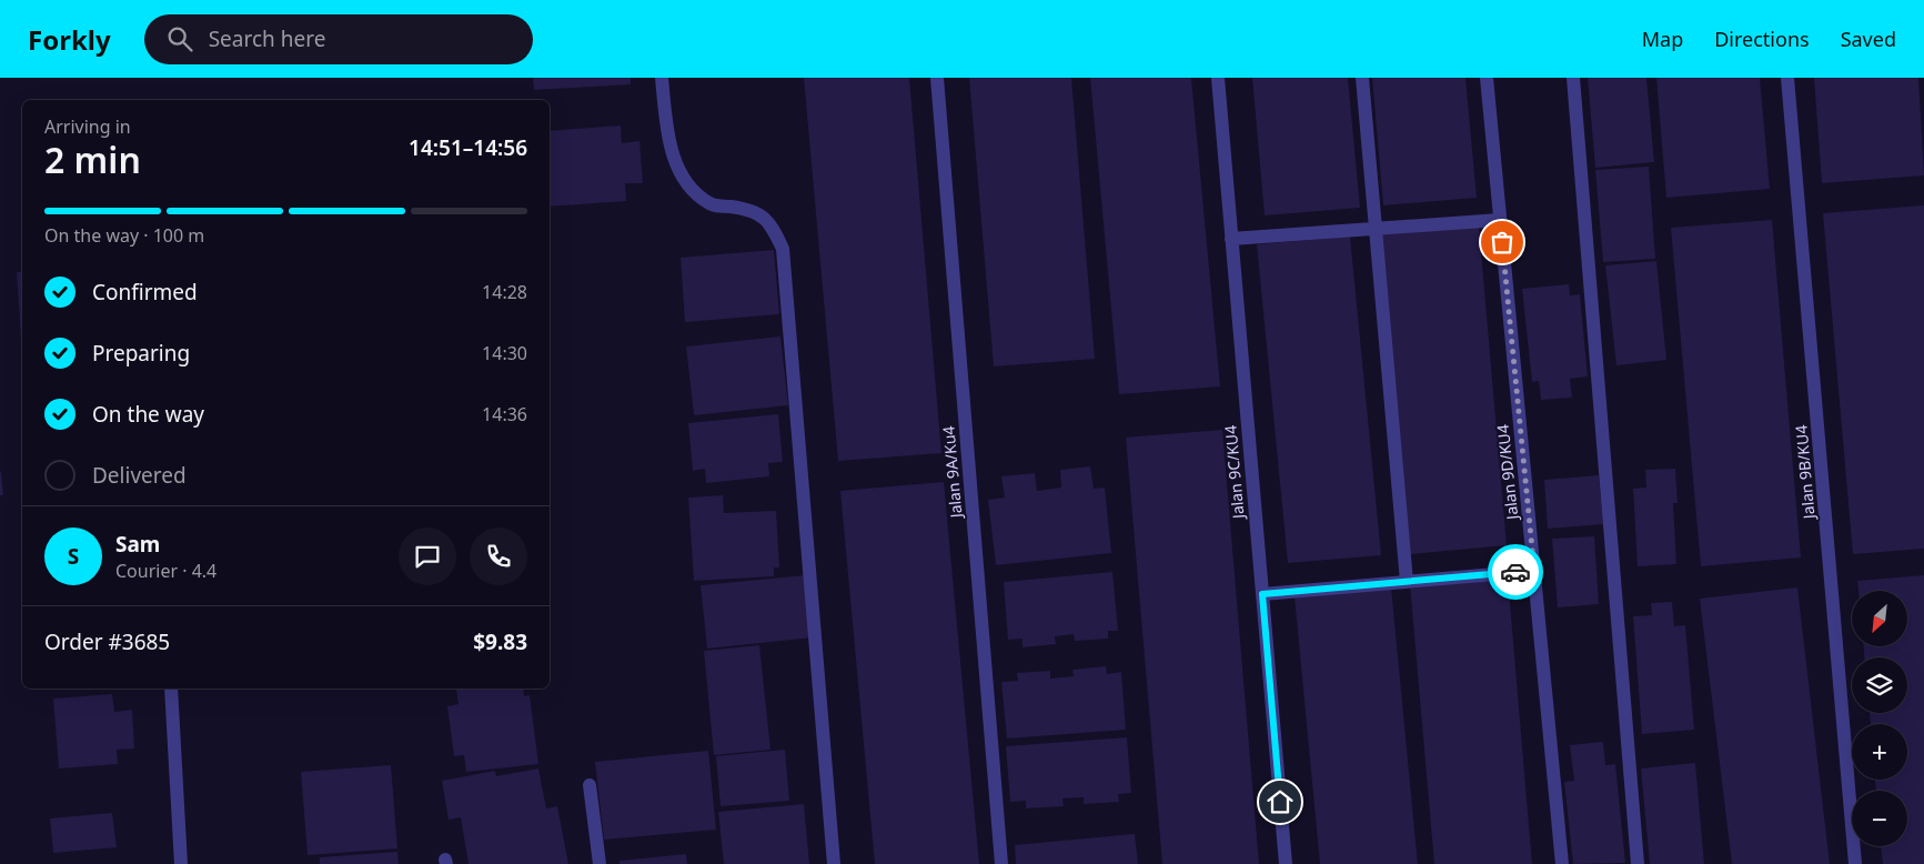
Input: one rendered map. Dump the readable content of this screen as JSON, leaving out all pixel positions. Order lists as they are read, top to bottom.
{
  "streets": {
    "street": [
      "Jalan 9A/Ku4",
      "Jalan 9C/KU4",
      "Jalan 9D/KU4",
      "Jalan 9B/KU4"
    ]
  },
  "north": "bottom left",
  "page": {
    "header": "Forkly",
    "search": "Search here",
    "nav": ["Map", "Directions", "Saved"],
    "heading": ["2 min", "Arriving in", "14:51–14:56"],
    "panel": [
      "Sam",
      "Courier · 4.4",
      "Order #3685",
      "$9.83"
    ],
    "bar": "On the way · 100 m",
    "list": [
      ["Confirmed", "14:28"],
      ["Preparing", "14:30"],
      ["On the way", "14:36"],
      "Delivered"
    ],
    "round": "S",
    "map_buttons": ["+", "−"]
  }
}
